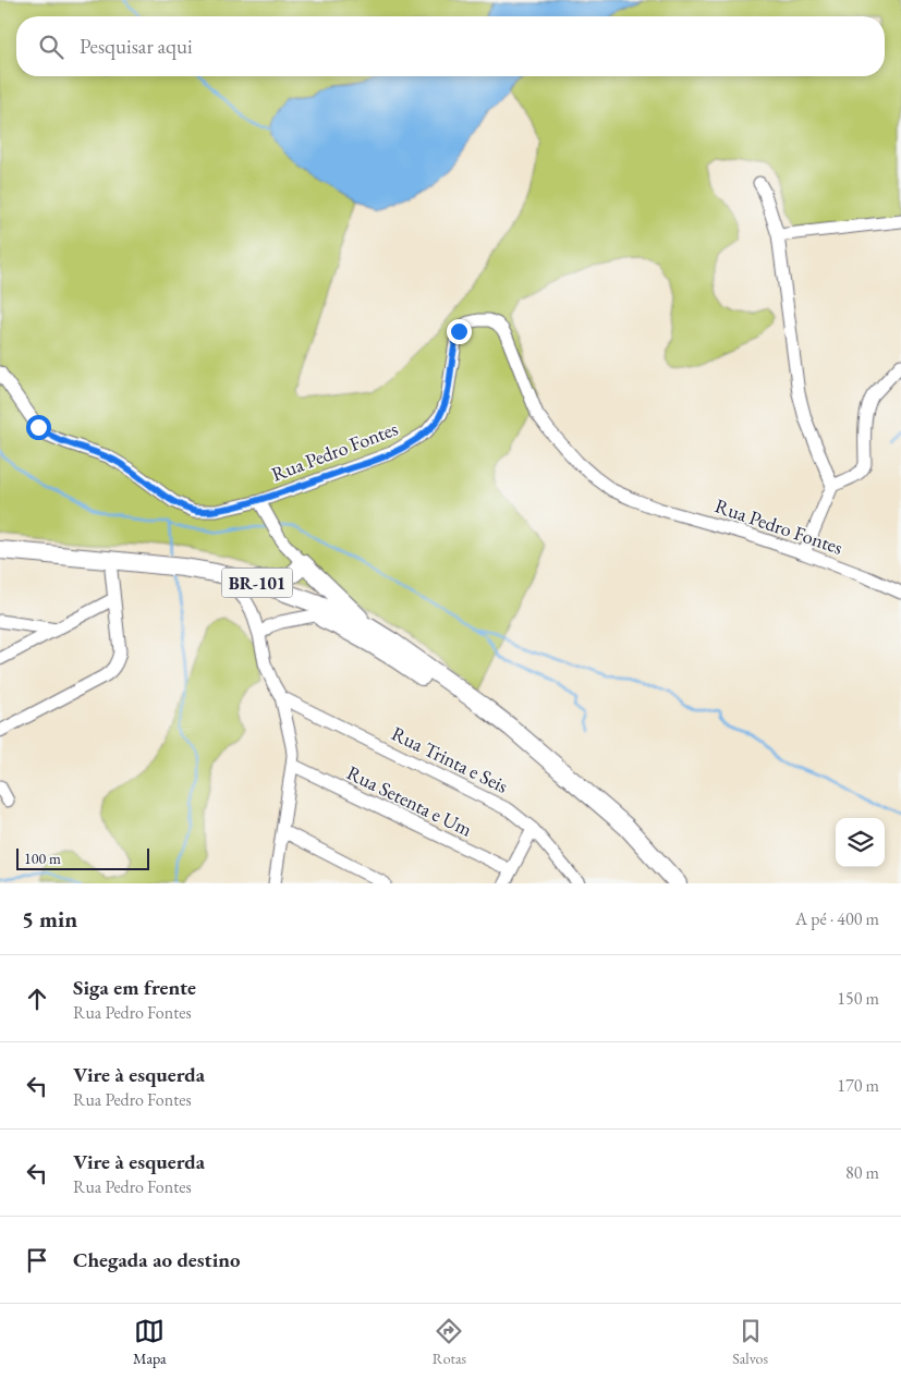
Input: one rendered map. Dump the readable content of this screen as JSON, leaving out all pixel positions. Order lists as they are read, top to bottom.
{
  "streets": {
    "highway": ["BR-101"],
    "street": ["Rua Pedro Fontes", "Rua Trinta e Seis", "Rua Setenta e Um"]
  },
  "scale_bar": "100 m",
  "page": {
    "search": "Pesquisar aqui",
    "scale": "100 m",
    "heading": ["5 min", "A pé · 400 m"],
    "list": [
      ["Siga em frente", "Rua Pedro Fontes", "150 m"],
      ["Vire à esquerda", "Rua Pedro Fontes", "170 m"],
      ["Vire à esquerda", "Rua Pedro Fontes", "80 m"],
      "Chegada ao destino"
    ],
    "nav": ["Mapa", "Rotas", "Salvos"]
  }
}
